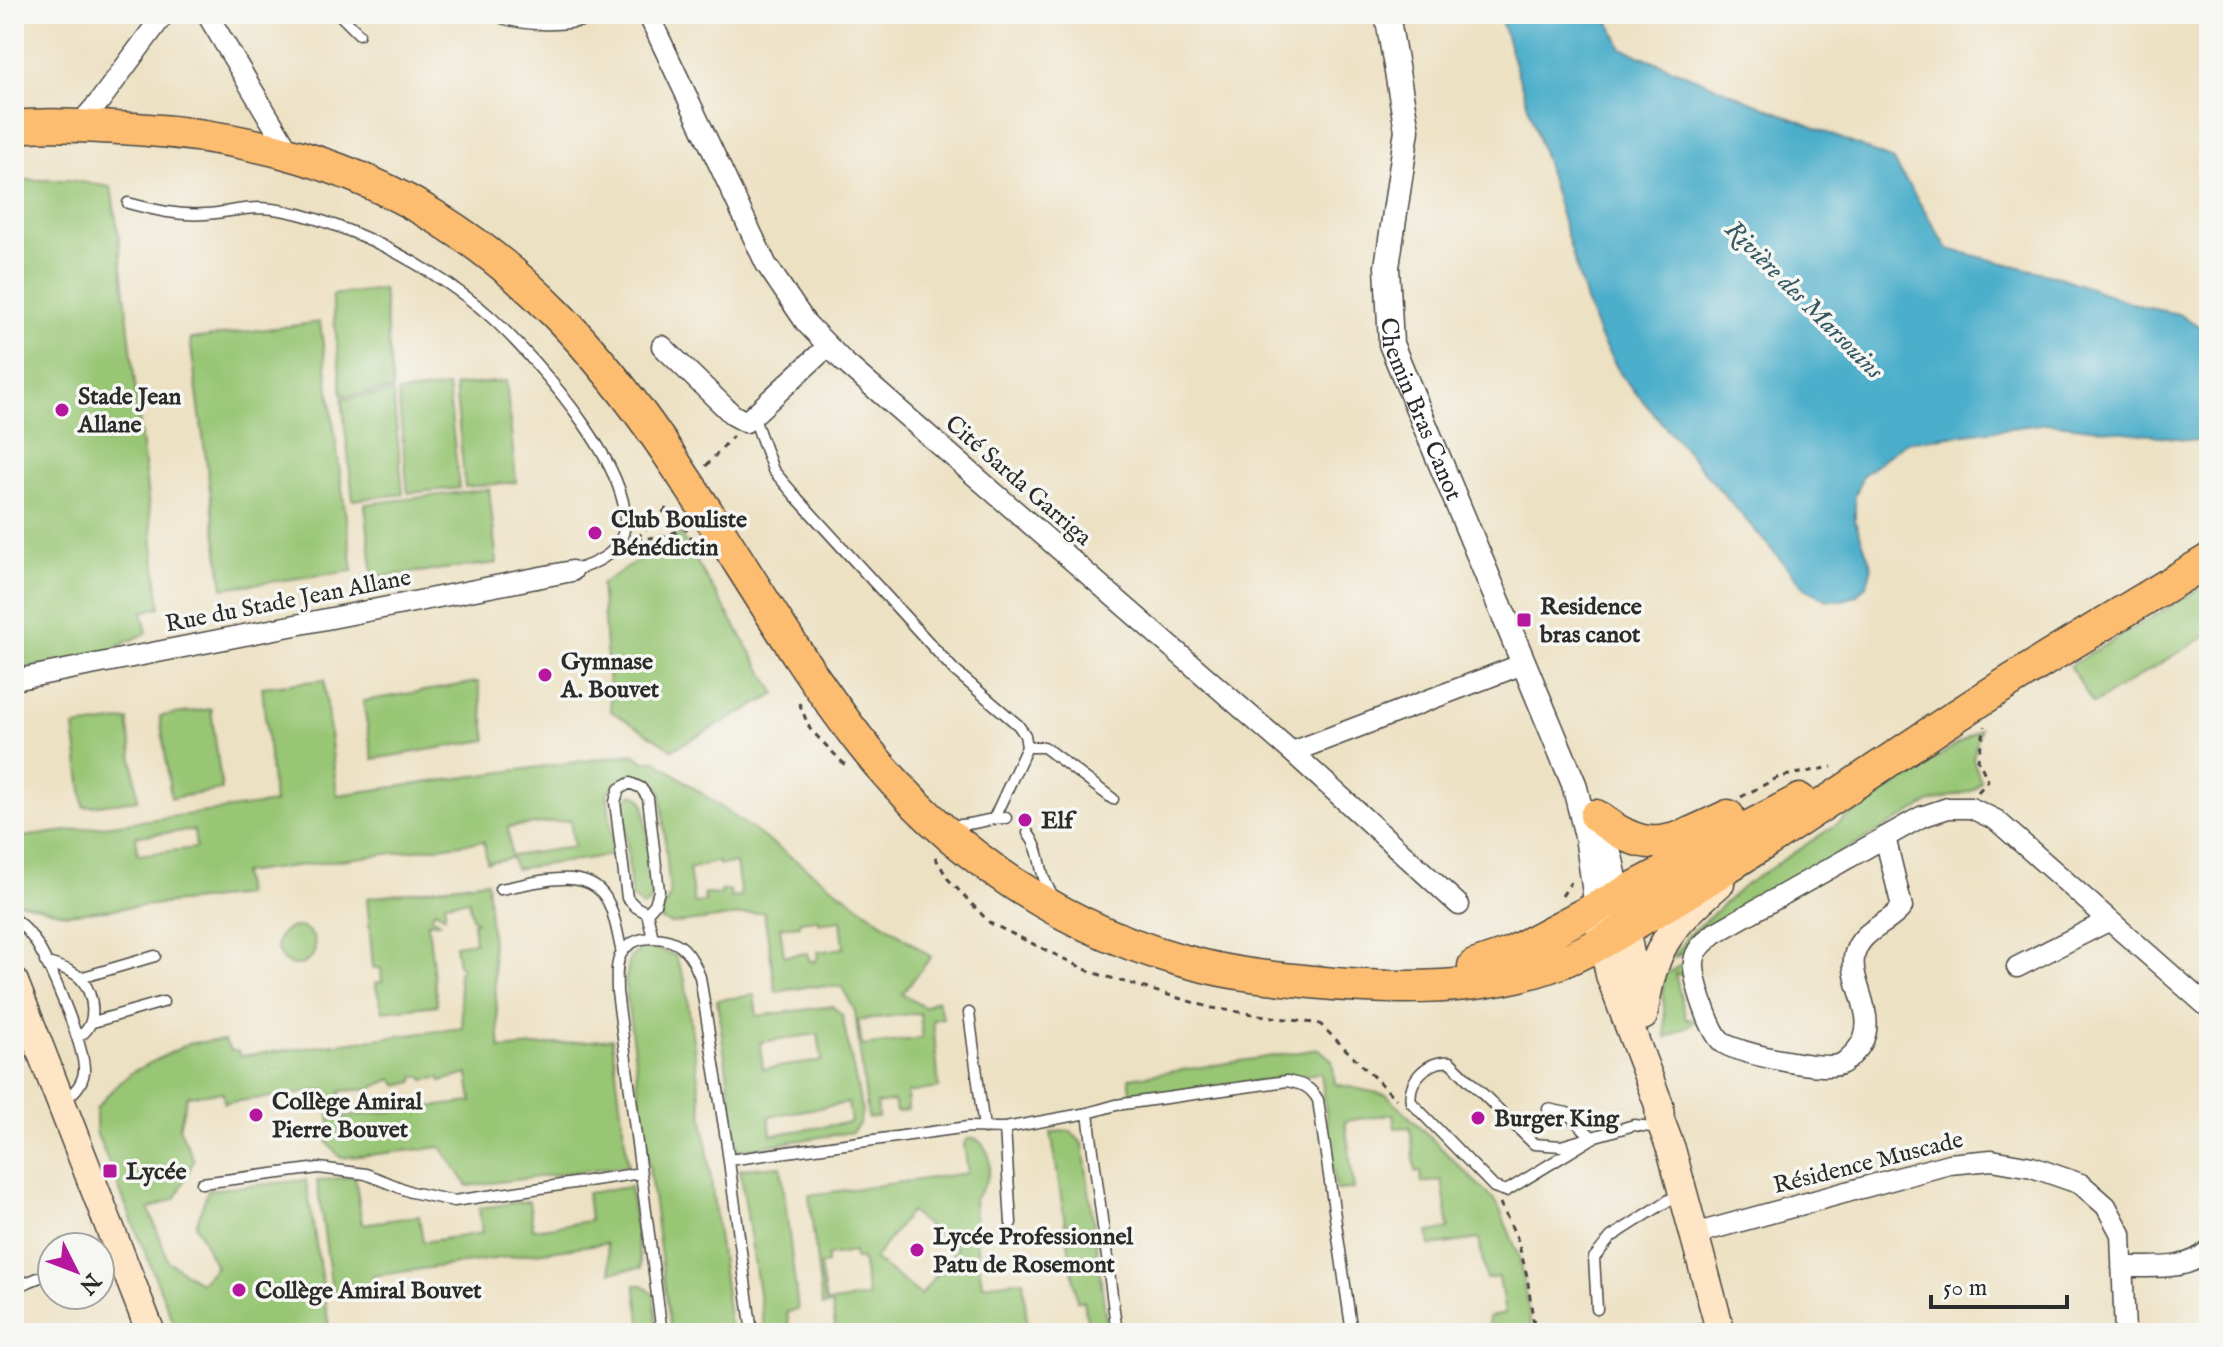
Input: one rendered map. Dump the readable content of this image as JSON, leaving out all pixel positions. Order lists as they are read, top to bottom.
{
  "streets": {
    "street": [
      "Chemin Bras Canot",
      "Cité Sarda Garriga",
      "Rue du Stade Jean Allane",
      "Résidence Muscade"
    ]
  },
  "water": ["Rivière des Marsouins"],
  "places": {
    "other": [
      "Stade Jean Allane",
      "Club Bouliste Bénédictin",
      "Gymnase A. Bouvet",
      "Elf",
      "Collège Amiral Pierre Bouvet",
      "Burger King",
      "Lycée Professionnel Patu de Rosemont",
      "Collège Amiral Bouvet"
    ],
    "transit": ["Residence bras canot", "Lycée"]
  },
  "scale_bar": "50 m",
  "north": "bottom right"
}
